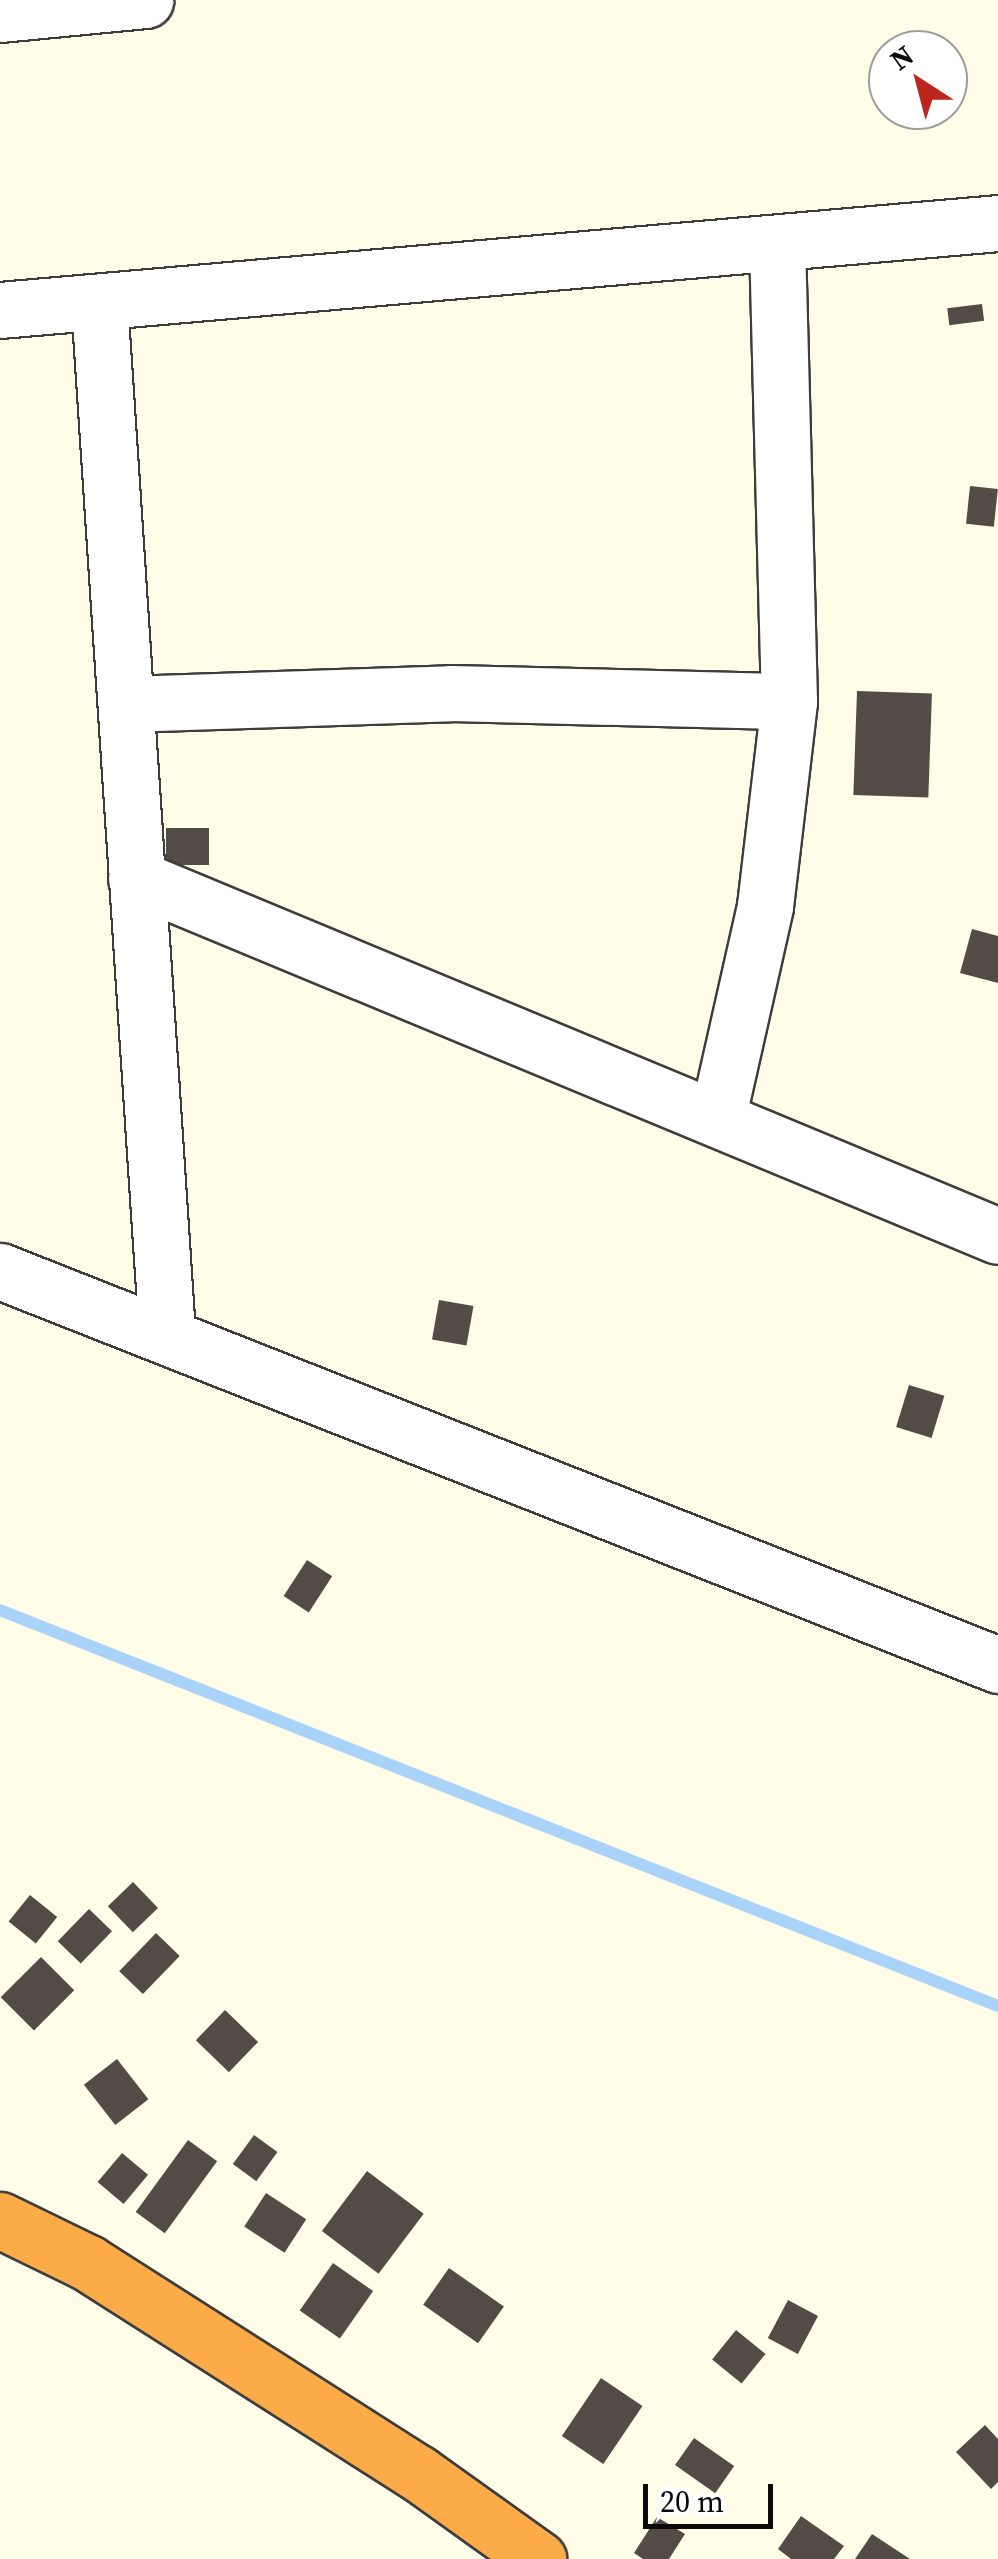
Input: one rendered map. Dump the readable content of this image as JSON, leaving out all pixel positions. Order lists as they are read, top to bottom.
{
  "scale_bar": "20 m",
  "north": "top left"
}
